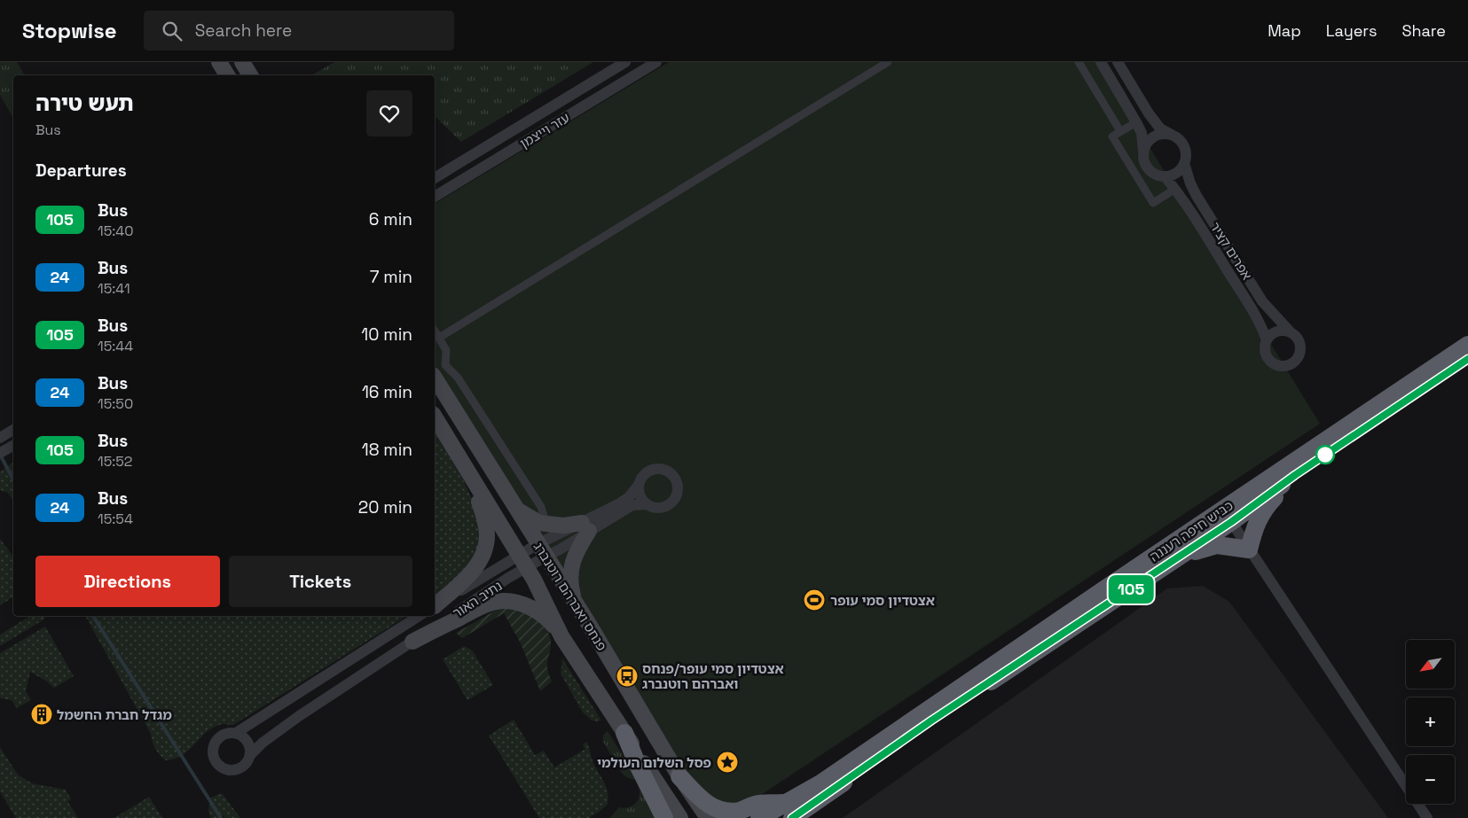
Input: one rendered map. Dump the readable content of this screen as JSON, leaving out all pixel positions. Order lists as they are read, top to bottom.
{
  "streets": {
    "highway": ["כביש חיפה רעננה"],
    "main road": ["פנחס ואברהם רוטנברג"],
    "street": ["עזר וייצמן", "אפרים קציר", "נתיב האור"]
  },
  "crossings": [
    ["פנחס ואברהם רוטנברג", "נתיב האור"]
  ],
  "places": {
    "sports": ["אצטדיון סמי עופר"],
    "bus stop": ["אצטדיון סמי עופר/פנחס ואברהם רוטנברג"],
    "building": ["מגדל חברת החשמל"],
    "place": ["פסל השלום העולמי"]
  },
  "lines": ["bus line 105"],
  "north": "bottom left",
  "page": {
    "header": "Stopwise",
    "search": "Search here",
    "nav": ["Map", "Layers", "Share"],
    "on_map": "105",
    "heading": [
      ["תעש טירה", "Bus"],
      "Departures"
    ],
    "list": [
      {
        "mark": "105",
        "name": "Bus",
        "note": "15:40",
        "value": "6 min"
      },
      {
        "mark": "24",
        "name": "Bus",
        "note": "15:41",
        "value": "7 min"
      },
      {
        "mark": "105",
        "name": "Bus",
        "note": "15:44",
        "value": "10 min"
      },
      {
        "mark": "24",
        "name": "Bus",
        "note": "15:50",
        "value": "16 min"
      },
      {
        "mark": "105",
        "name": "Bus",
        "note": "15:52",
        "value": "18 min"
      },
      {
        "mark": "24",
        "name": "Bus",
        "note": "15:54",
        "value": "20 min"
      }
    ],
    "buttons": ["Directions", "Tickets"],
    "map_buttons": ["+", "−"]
  }
}
